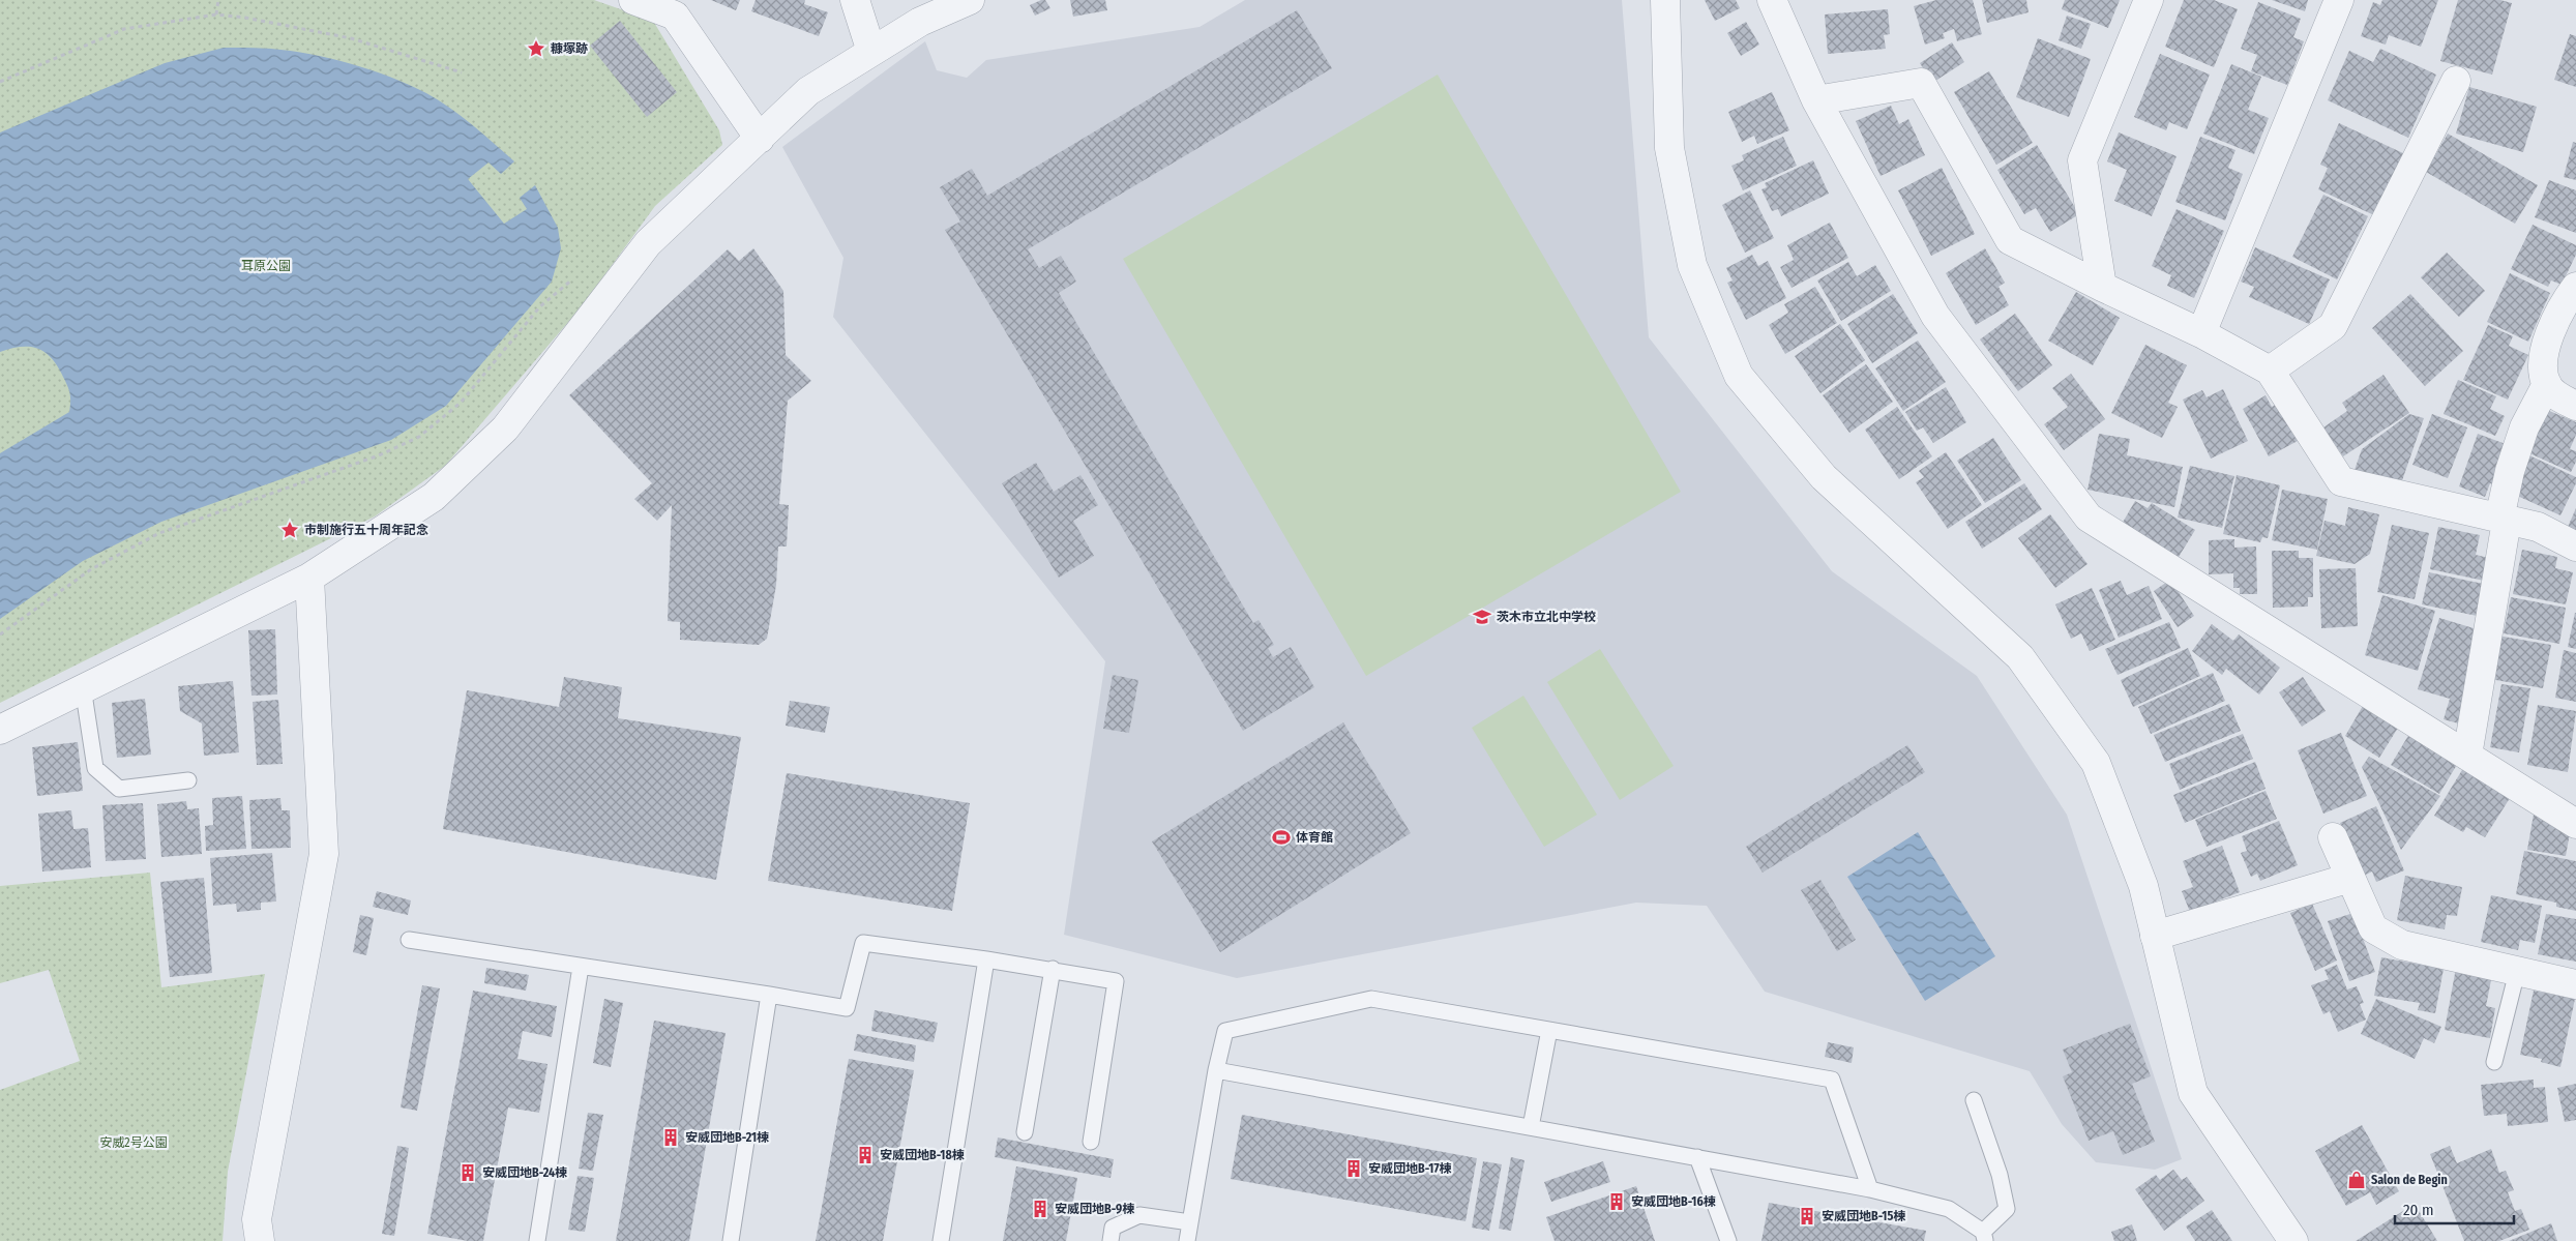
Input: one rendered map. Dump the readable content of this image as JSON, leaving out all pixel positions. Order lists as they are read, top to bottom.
{
  "parks": ["耳原公園", "安威2号公園"],
  "places": {
    "place": ["糠塚跡", "市制施行五十周年記念"],
    "school or university": ["茨木市立北中学校"],
    "sports": ["体育館"],
    "building": [
      "安威団地B-21棟",
      "安威団地B-18棟",
      "安威団地B-17棟",
      "安威団地B-24棟",
      "安威団地B-16棟",
      "安威団地B-9棟",
      "安威団地B-15棟"
    ],
    "shop": ["Salon de Begin"]
  },
  "scale_bar": "20 m"
}
